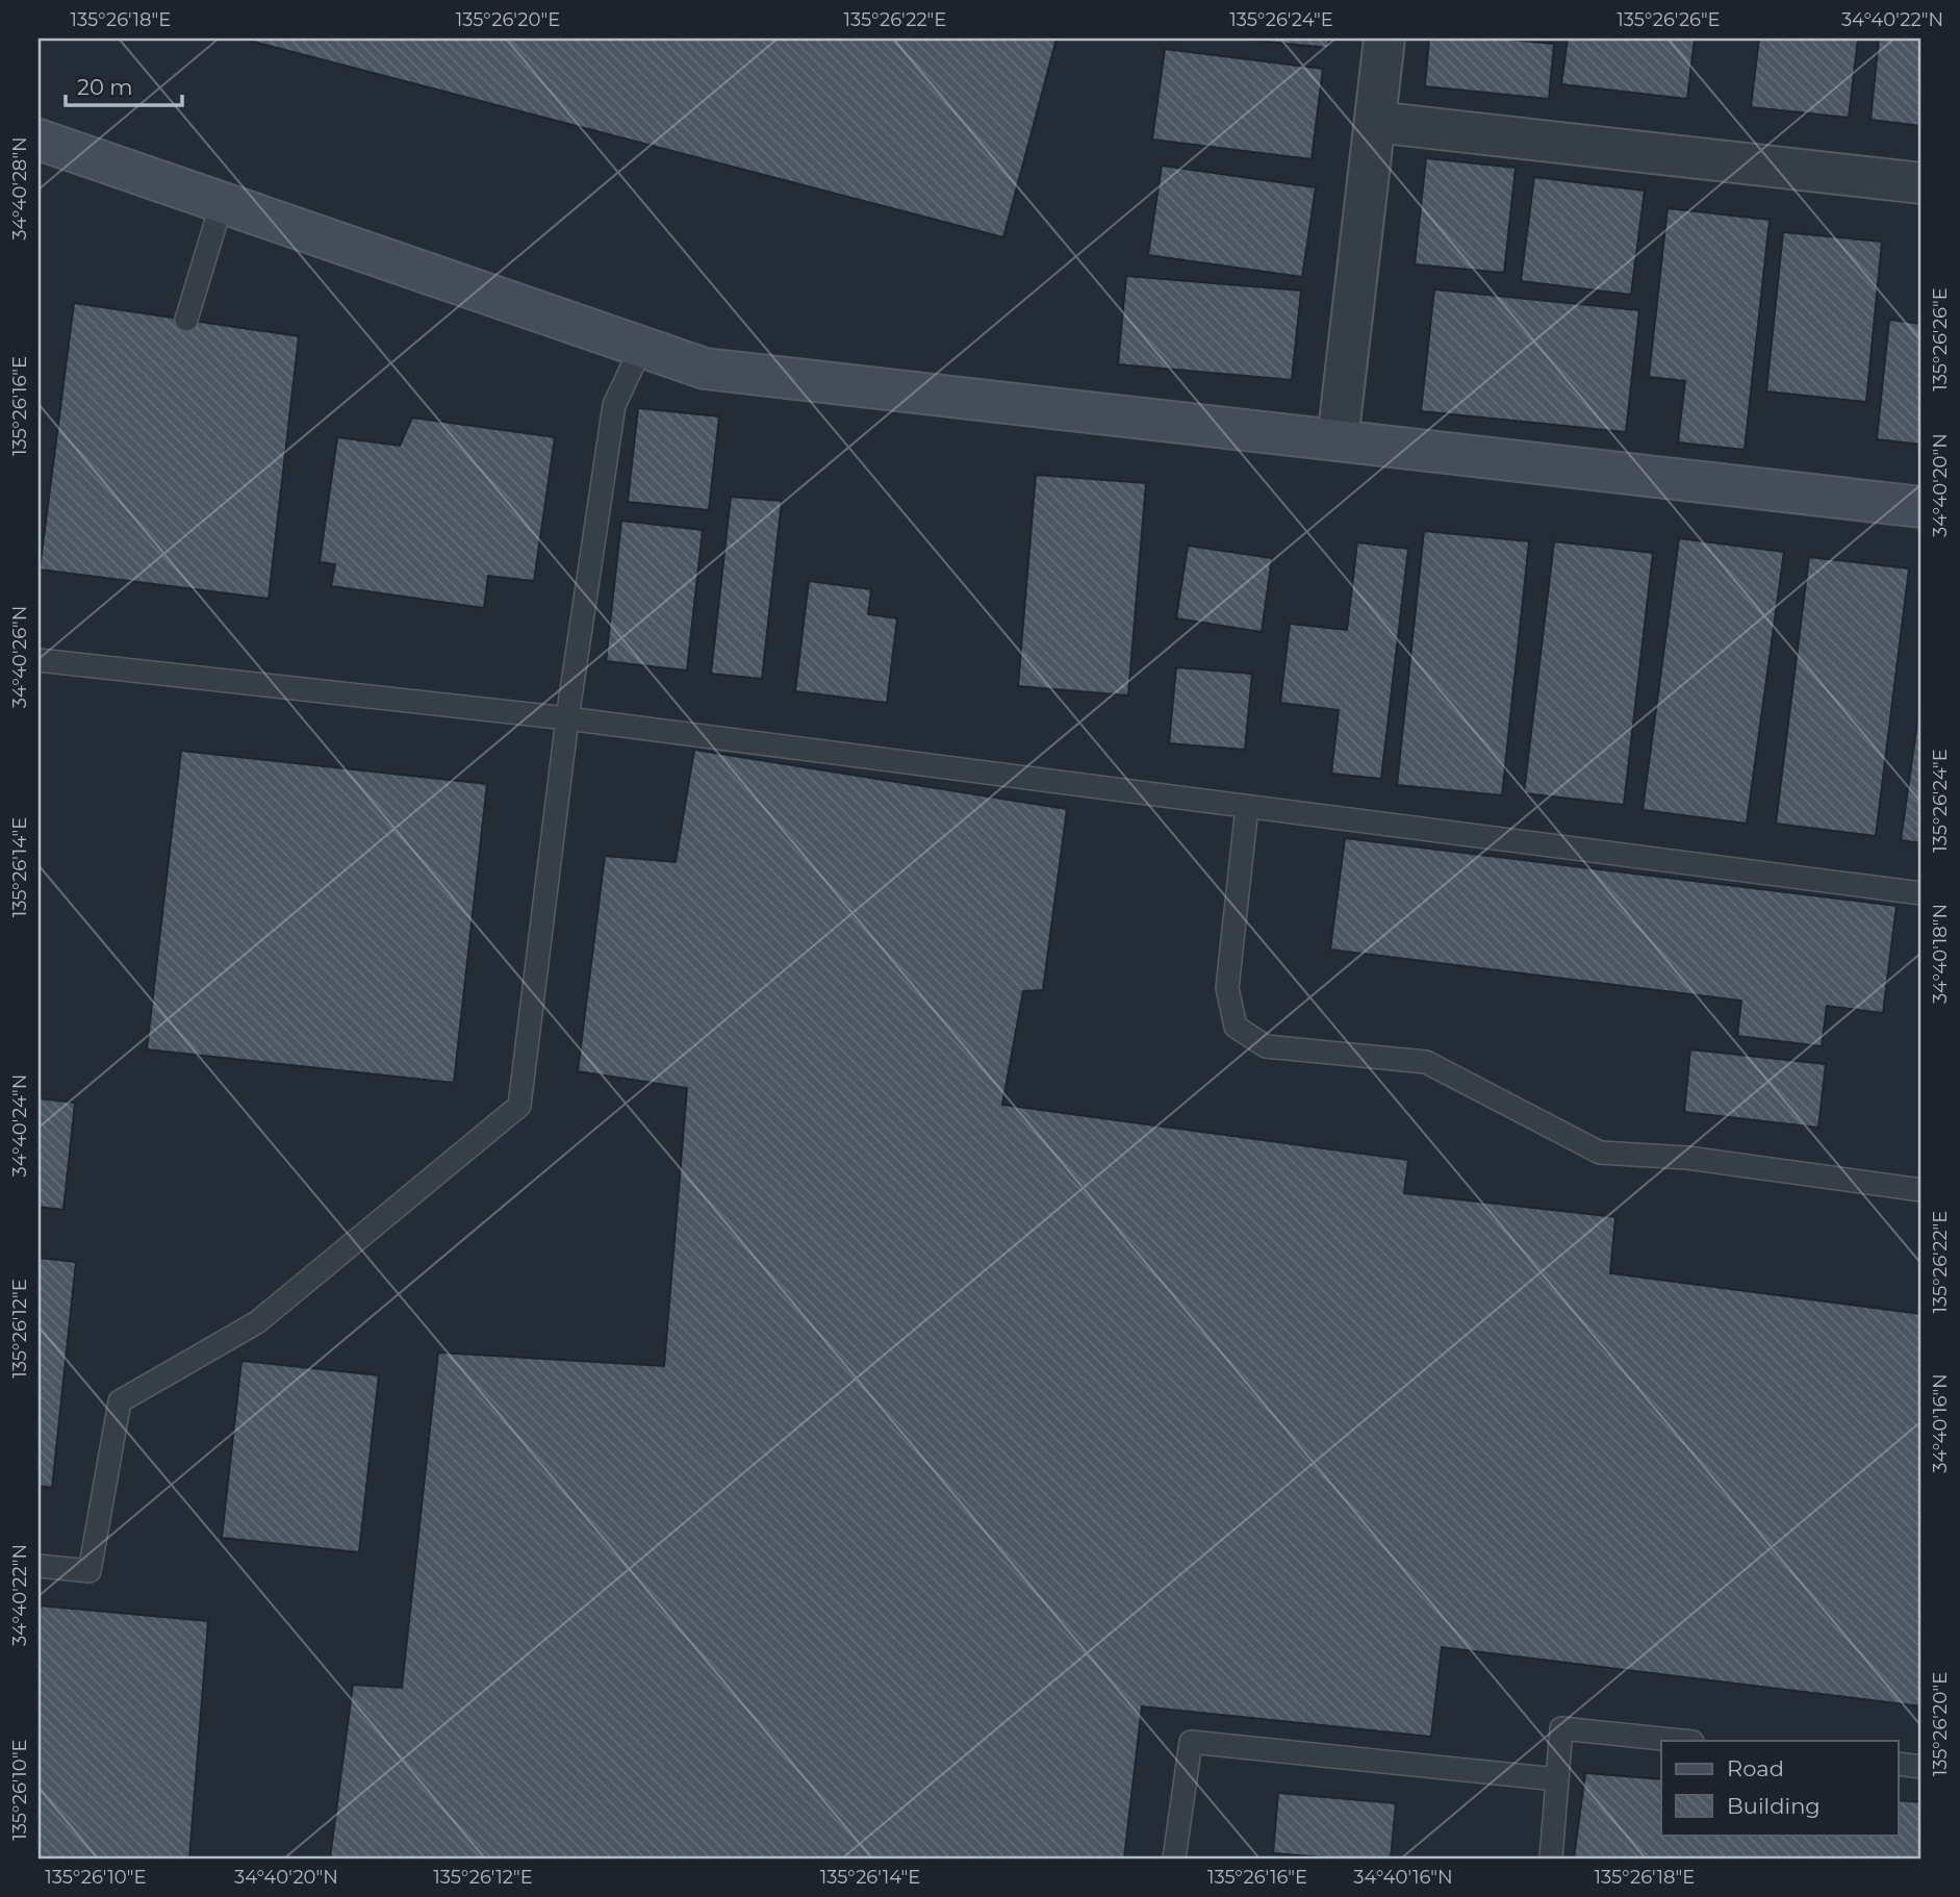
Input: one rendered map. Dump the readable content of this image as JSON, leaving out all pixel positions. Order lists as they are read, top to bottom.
{
  "legend": ["Road", "Building"],
  "scale_bar": "20 m",
  "coordinates": [
    "135°26'18\"E",
    "135°26'20\"E",
    "135°26'22\"E",
    "135°26'24\"E",
    "135°26'26\"E",
    "34°40'22\"N",
    "34°40'28\"N",
    "135°26'16\"E",
    "34°40'20\"N",
    "34°40'26\"N",
    "135°26'14\"E",
    "34°40'18\"N",
    "34°40'24\"N",
    "135°26'12\"E",
    "34°40'16\"N",
    "135°26'10\"E"
  ]
}
